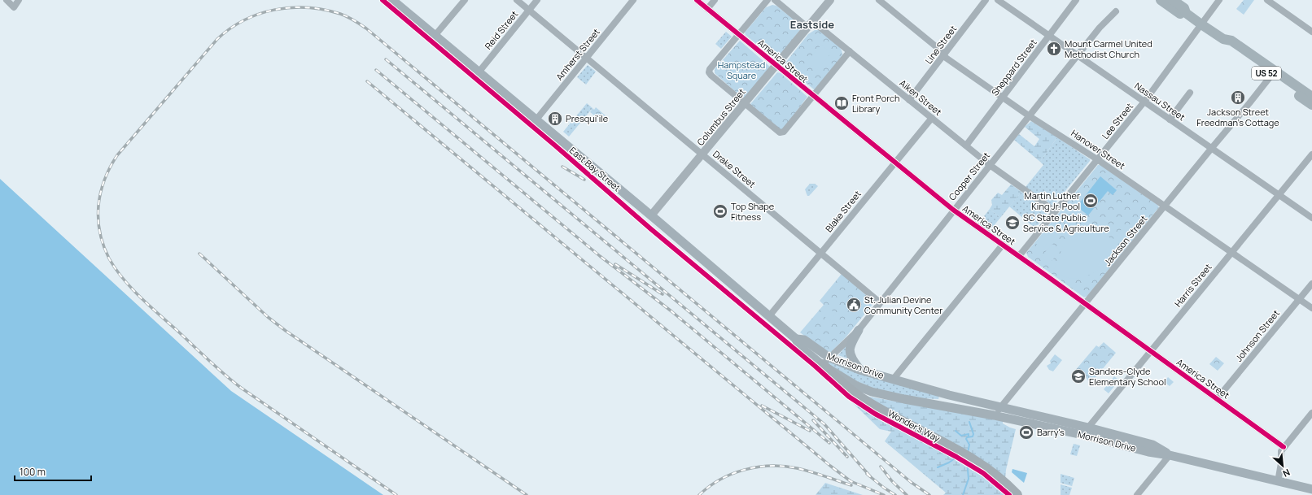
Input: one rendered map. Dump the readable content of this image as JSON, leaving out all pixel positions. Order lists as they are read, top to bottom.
{
  "streets": {
    "main road": ["US 52", "East Bay Street", "Morrison Drive"],
    "street": [
      "Reid Street",
      "Line Street",
      "Amherst Street",
      "America Street",
      "Sheppard Street",
      "Aiken Street",
      "Nassau Street",
      "Columbus Street",
      "Lee Street",
      "Hanover Street",
      "Drake Street",
      "Cooper Street",
      "Blake Street",
      "Jackson Street",
      "Harris Street",
      "Johnson Street"
    ],
    "cycle path": ["Wonder's Way"]
  },
  "crossings": [
    ["Reid Street", "East Bay Street"],
    ["Reid Street", "Drake Street"],
    ["Line Street", "Aiken Street"],
    ["Line Street", "Hanover Street"],
    ["Amherst Street", "East Bay Street"],
    ["Amherst Street", "Drake Street"],
    ["America Street", "Columbus Street"],
    ["America Street", "Lee Street"],
    ["America Street", "Cooper Street"],
    ["America Street", "Blake Street"],
    ["America Street", "Jackson Street"],
    ["America Street", "Harris Street"],
    ["America Street", "Johnson Street"],
    ["Sheppard Street", "Aiken Street"],
    ["Sheppard Street", "Nassau Street"],
    ["Sheppard Street", "Hanover Street"],
    ["US 52", "Lee Street"],
    ["US 52", "Jackson Street"],
    ["Aiken Street", "Columbus Street"],
    ["Aiken Street", "Lee Street"],
    ["Aiken Street", "Cooper Street"],
    ["Aiken Street", "Blake Street"],
    ["Nassau Street", "Lee Street"],
    ["Nassau Street", "Cooper Street"],
    ["Nassau Street", "Jackson Street"],
    ["Nassau Street", "Harris Street"],
    ["Columbus Street", "East Bay Street"],
    ["Columbus Street", "Drake Street"],
    ["Lee Street", "Hanover Street"],
    ["Hanover Street", "Cooper Street"],
    ["Hanover Street", "Jackson Street"],
    ["Hanover Street", "Harris Street"],
    ["Hanover Street", "Johnson Street"],
    ["East Bay Street", "Blake Street"],
    ["East Bay Street", "Morrison Drive"],
    ["Drake Street", "Cooper Street"],
    ["Drake Street", "Blake Street"],
    ["Cooper Street", "Morrison Drive"],
    ["Jackson Street", "Morrison Drive"],
    ["Harris Street", "Morrison Drive"]
  ],
  "districts": ["Eastside"],
  "parks": ["Hampstead Square"],
  "places": {
    "church": ["Mount Carmel United Methodist Church"],
    "building": ["Jackson Street Freedman's Cottage", "Presqui'ile"],
    "library": ["Front Porch Library"],
    "sports": ["Martin Luther King Jr. Pool", "Top Shape Fitness", "Barry's"],
    "school or university": ["SC State Public Service & Agriculture", "Sanders-Clyde Elementary School"],
    "public building": ["St. Julian Devine Community Center"]
  },
  "scale_bar": "100 m",
  "north": "bottom right"
}
